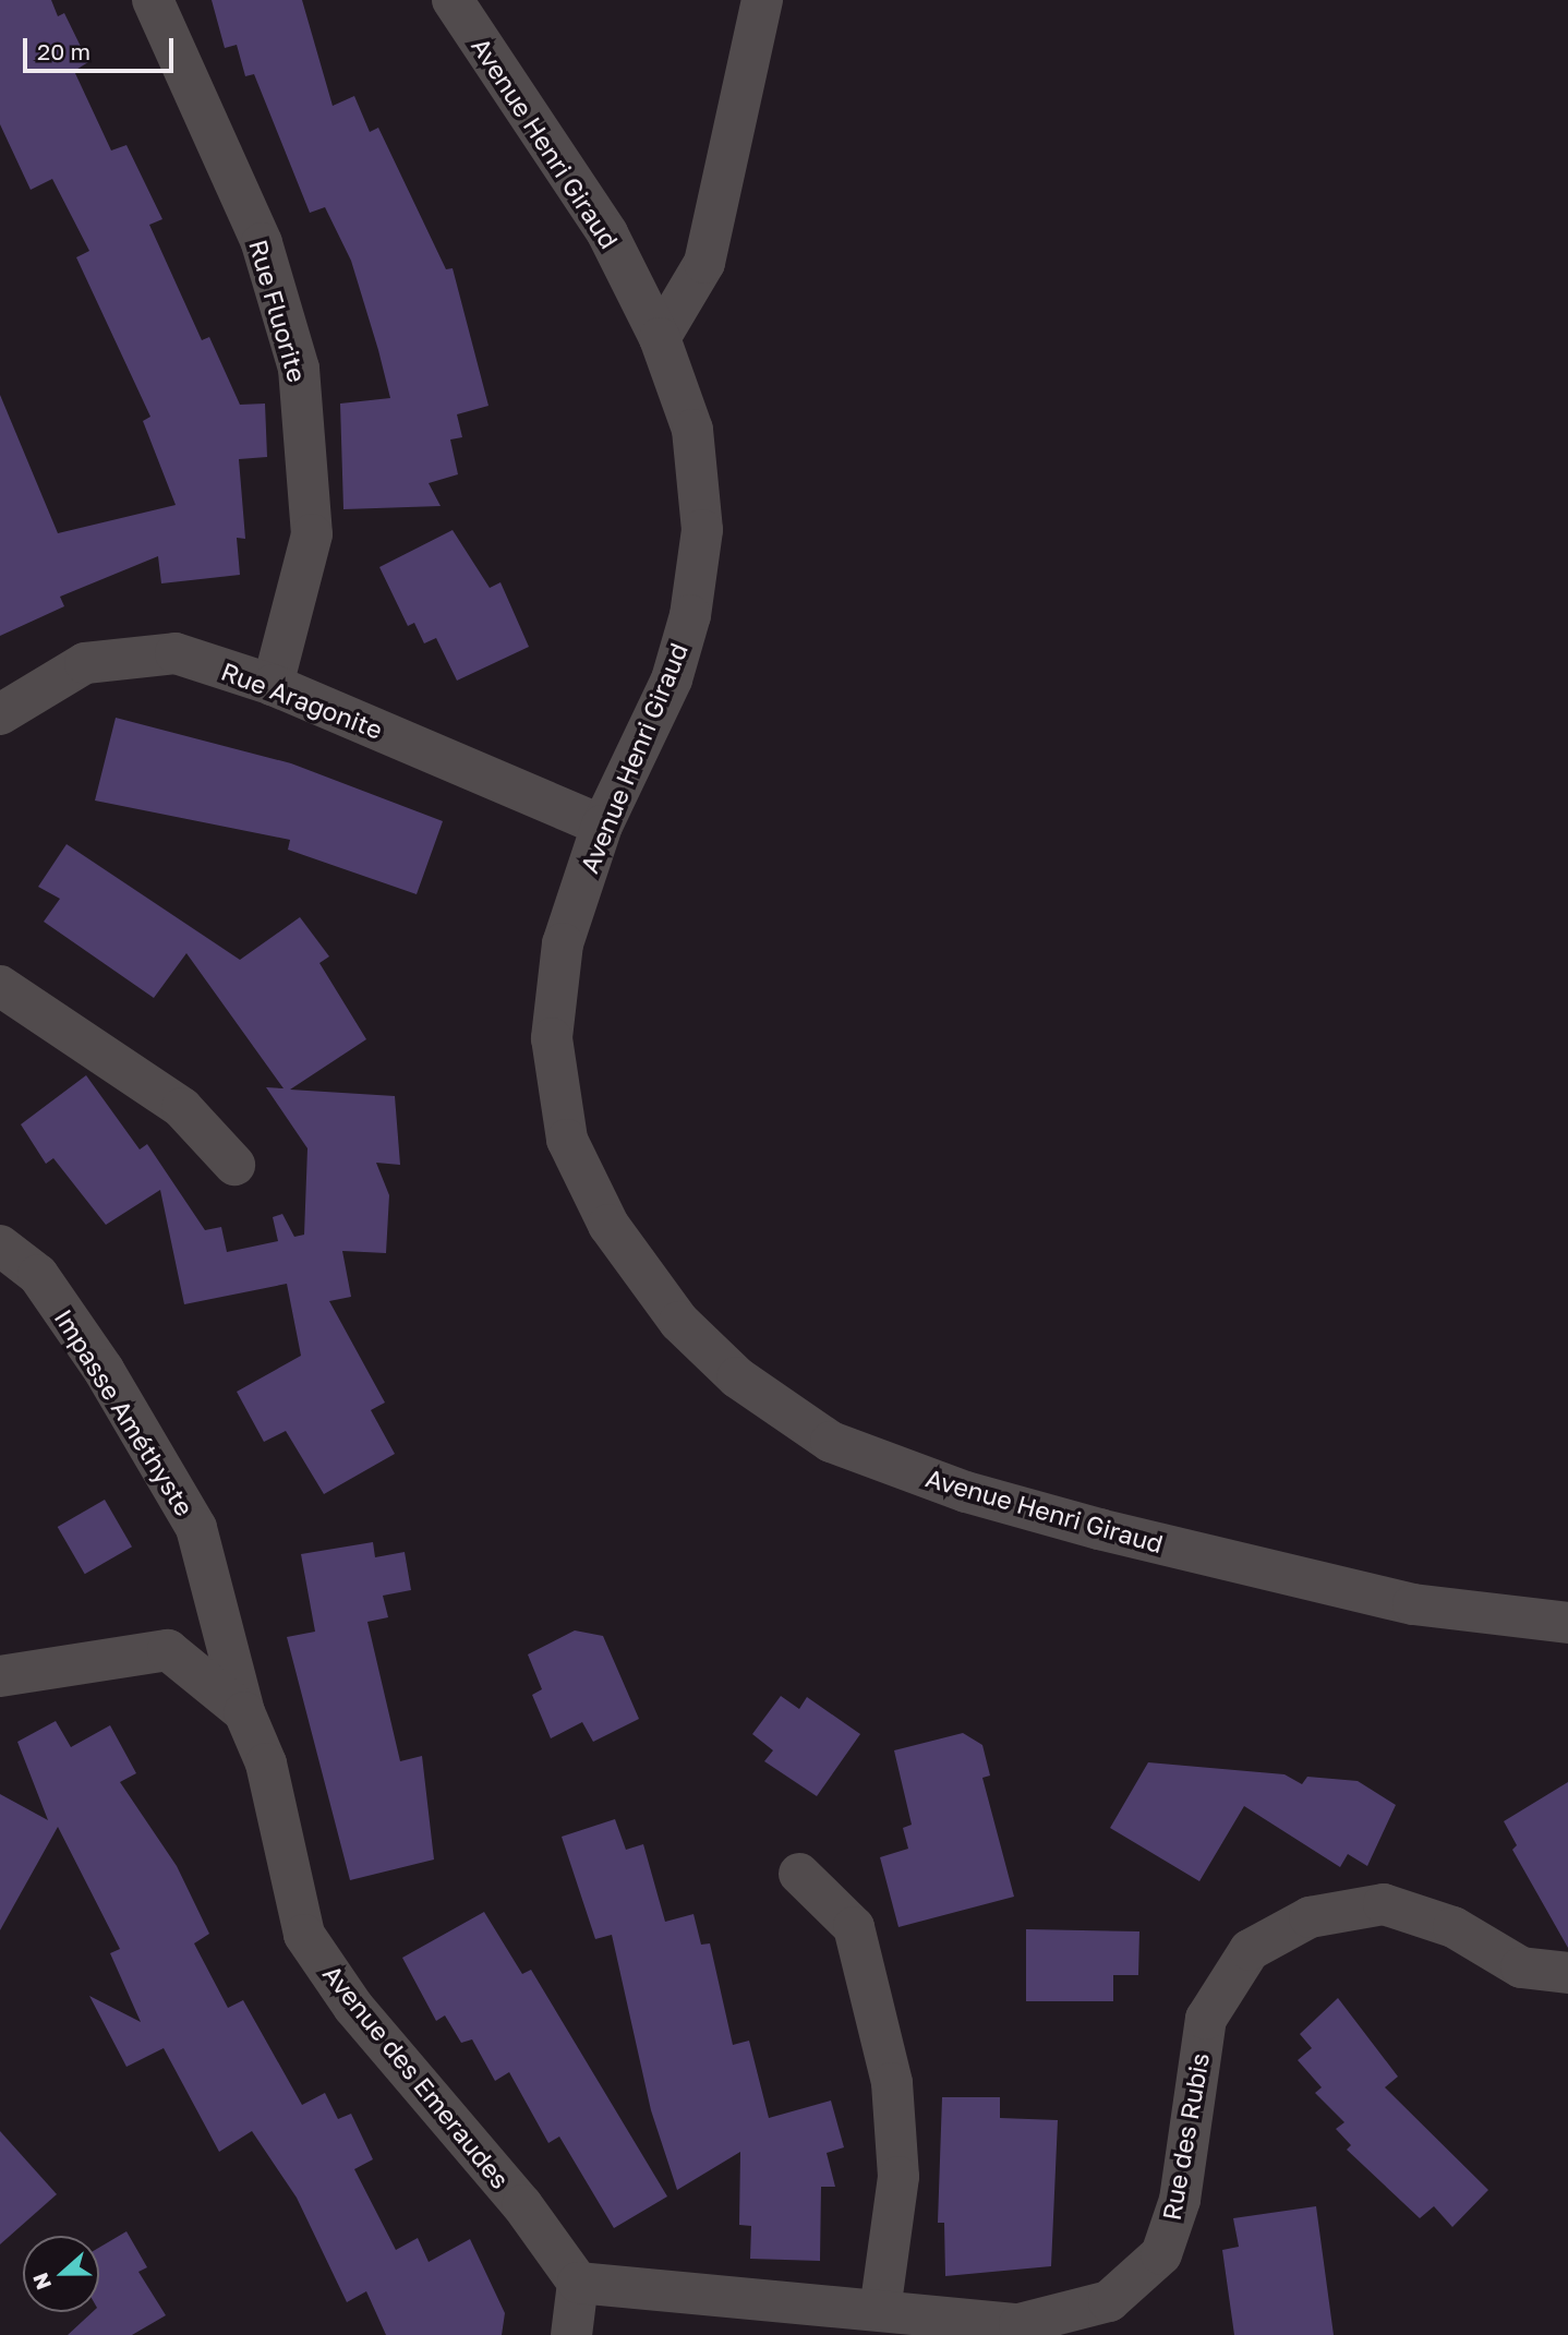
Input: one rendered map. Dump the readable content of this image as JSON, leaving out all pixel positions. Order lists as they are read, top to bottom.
{
  "streets": {
    "street": [
      "Avenue Henri Giraud",
      "Rue Fluorite",
      "Rue Aragonite",
      "Impasse Améthyste",
      "Avenue des Emeraudes",
      "Rue des Rubis"
    ]
  },
  "crossings": [
    ["Avenue Henri Giraud", "Rue Aragonite"],
    ["Rue Fluorite", "Rue Aragonite"],
    ["Impasse Améthyste", "Avenue des Emeraudes"],
    ["Avenue des Emeraudes", "Rue des Rubis"]
  ],
  "scale_bar": "20 m",
  "north": "left"
}
